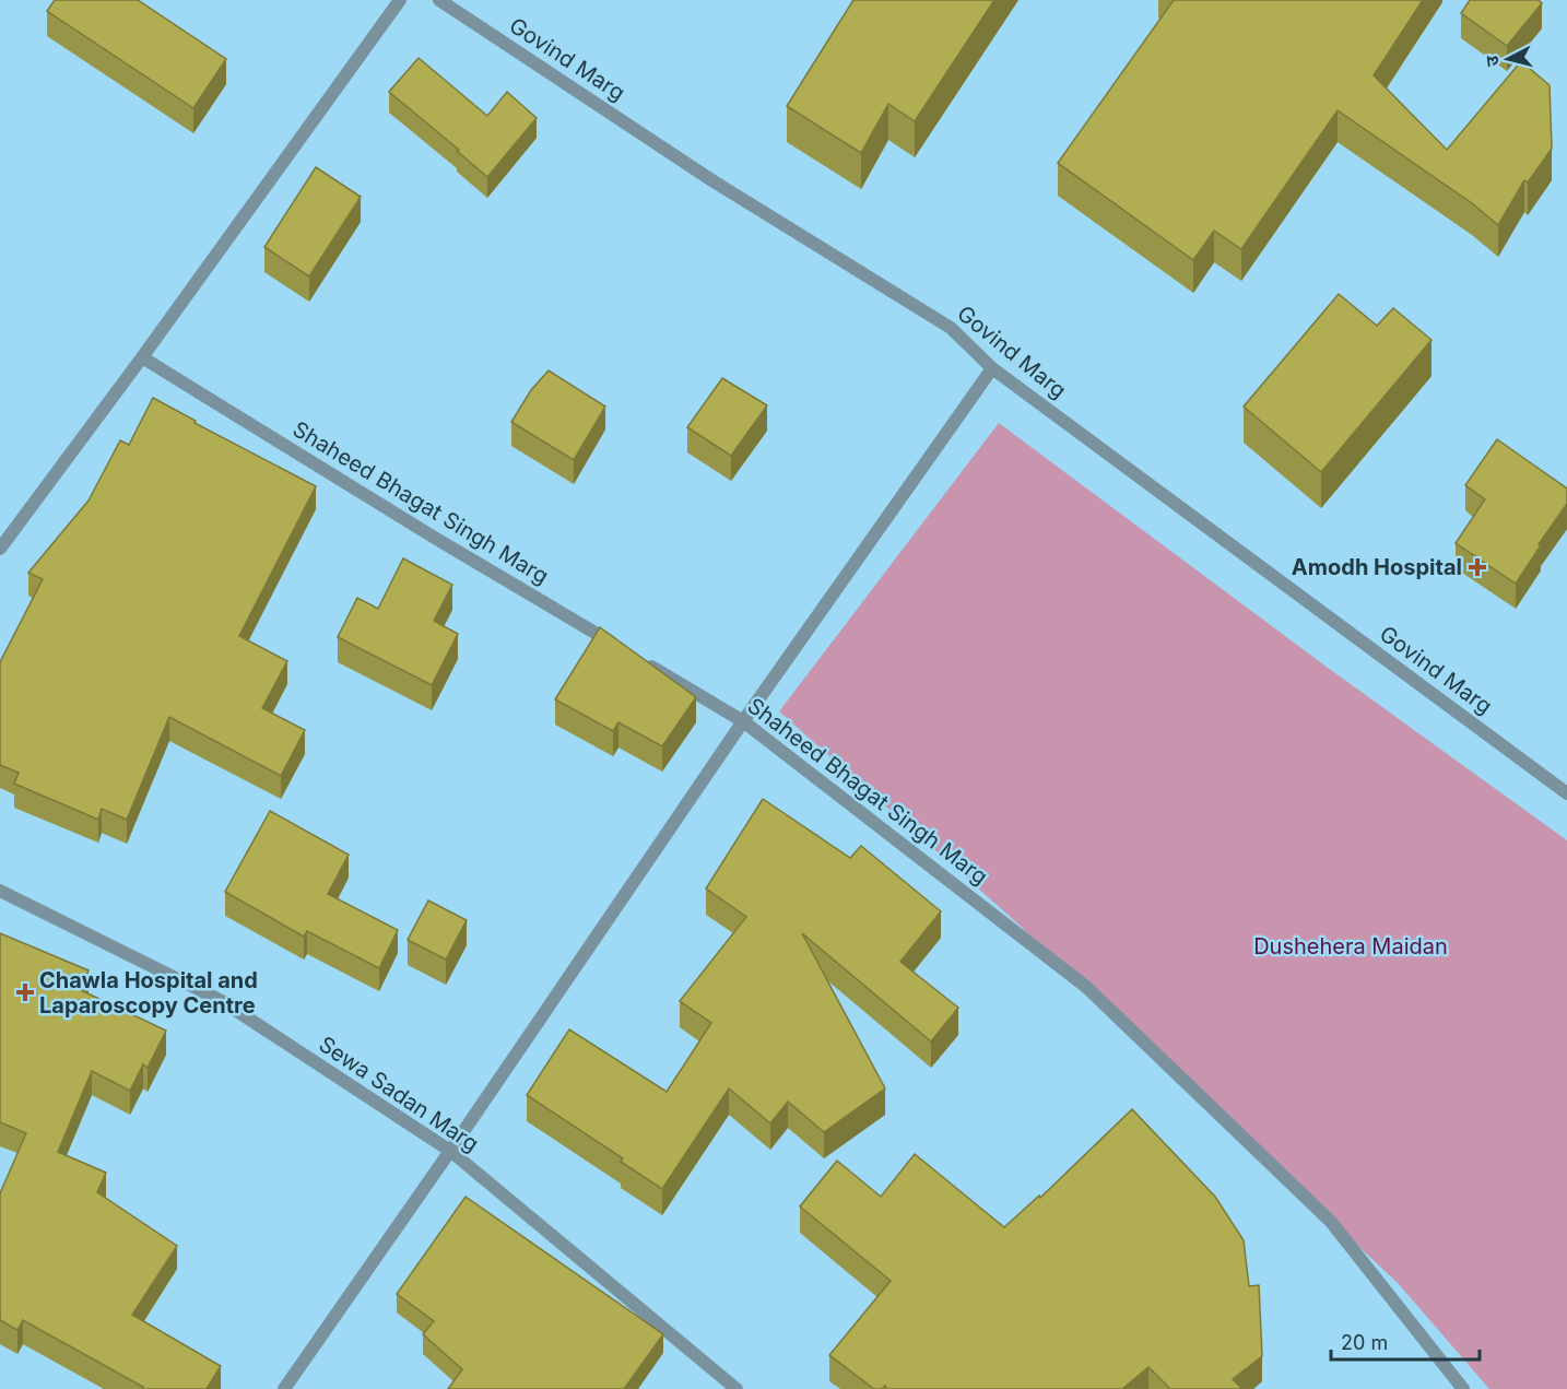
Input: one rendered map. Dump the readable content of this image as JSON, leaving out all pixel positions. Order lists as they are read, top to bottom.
{
  "streets": {
    "street": ["Govind Marg", "Shaheed Bhagat Singh Marg", "Sewa Sadan Marg"]
  },
  "parks": ["Dushehera Maidan"],
  "places": {
    "health": ["Amodh Hospital", "Chawla Hospital and Laparoscopy Centre"]
  },
  "scale_bar": "20 m",
  "north": "left"
}
